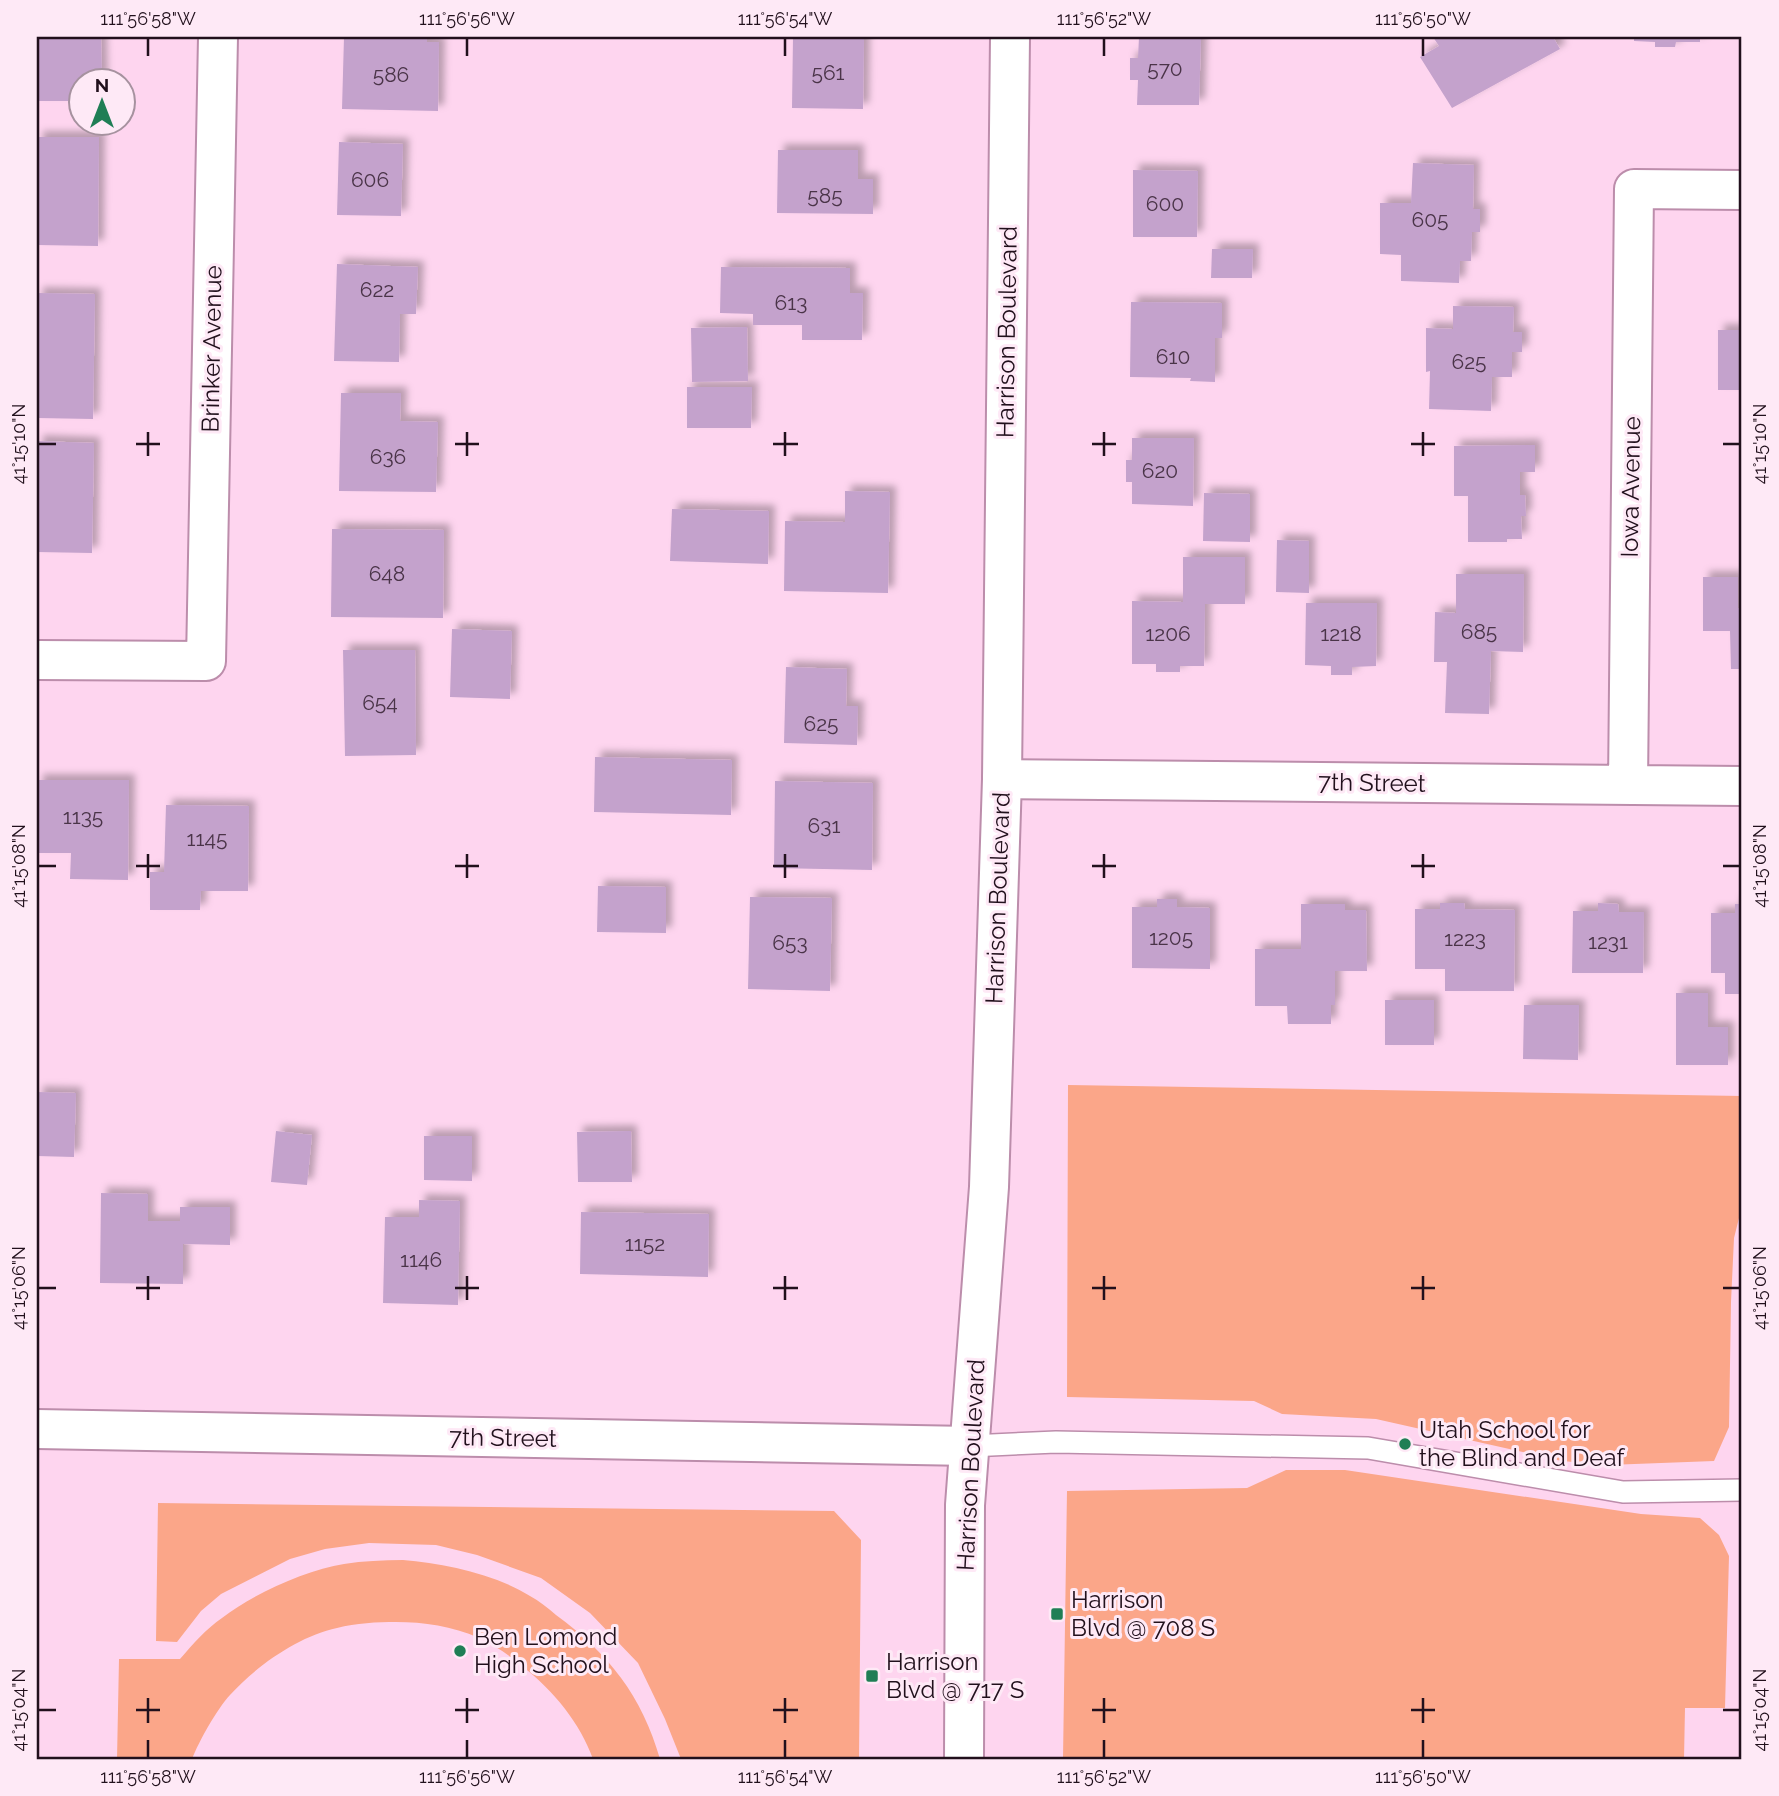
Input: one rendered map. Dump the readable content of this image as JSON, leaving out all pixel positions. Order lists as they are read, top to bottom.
{
  "streets": {
    "street": [
      "Harrison Boulevard",
      "Brinker Avenue",
      "Iowa Avenue",
      "7th Street"
    ]
  },
  "crossings": [
    ["Harrison Boulevard", "7th Street"],
    ["Iowa Avenue", "7th Street"]
  ],
  "places": {
    "other": ["Utah School for the Blind and Deaf", "Ben Lomond High School"],
    "transit": ["Harrison Blvd @ 708 S", "Harrison Blvd @ 717 S"]
  },
  "house_numbers": [
    "570",
    "561",
    "586",
    "606",
    "585",
    "600",
    "605",
    "622",
    "613",
    "610",
    "625",
    "636",
    "620",
    "648",
    "685",
    "1206",
    "1218",
    "654",
    "625",
    "1135",
    "631",
    "1145",
    "1205",
    "1223",
    "1231",
    "653",
    "1152",
    "1146"
  ],
  "north": "top",
  "coordinates": [
    "111°56'58\"W",
    "111°56'56\"W",
    "111°56'54\"W",
    "111°56'52\"W",
    "111°56'50\"W",
    "41°15'10\"N",
    "41°15'08\"N",
    "41°15'06\"N",
    "41°15'04\"N"
  ]
}
